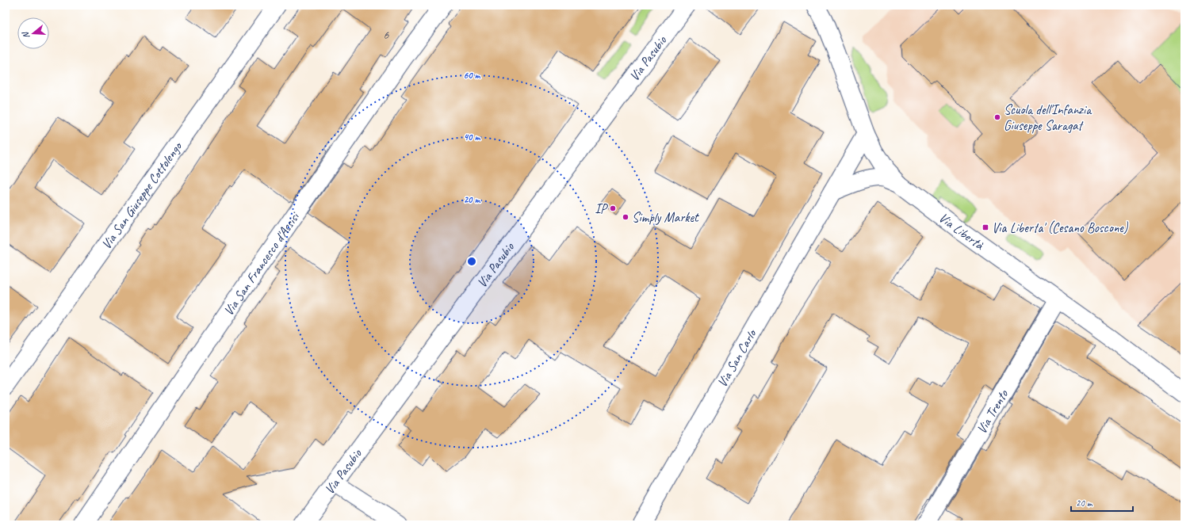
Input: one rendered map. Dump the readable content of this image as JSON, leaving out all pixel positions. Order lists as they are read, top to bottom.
{
  "streets": {
    "street": [
      "Via Pasubio",
      "Via San Giuseppe Cottolengo",
      "Via Libertà",
      "Via San Francesco d'Assisi",
      "Via San Carlo",
      "Via Trento"
    ]
  },
  "crossings": [
    ["Via Libertà", "Via San Carlo"],
    ["Via Libertà", "Via Trento"]
  ],
  "places": {
    "other": ["Scuola dell'Infanzia Giuseppe Saragat", "IP", "Simply Market"],
    "transit": ["Via Liberta' (Cesano Boscone)"]
  },
  "house_numbers": ["6"],
  "scale_bar": "20 m",
  "north": "left",
  "rings": ["60 m", "40 m", "20 m"]
}
